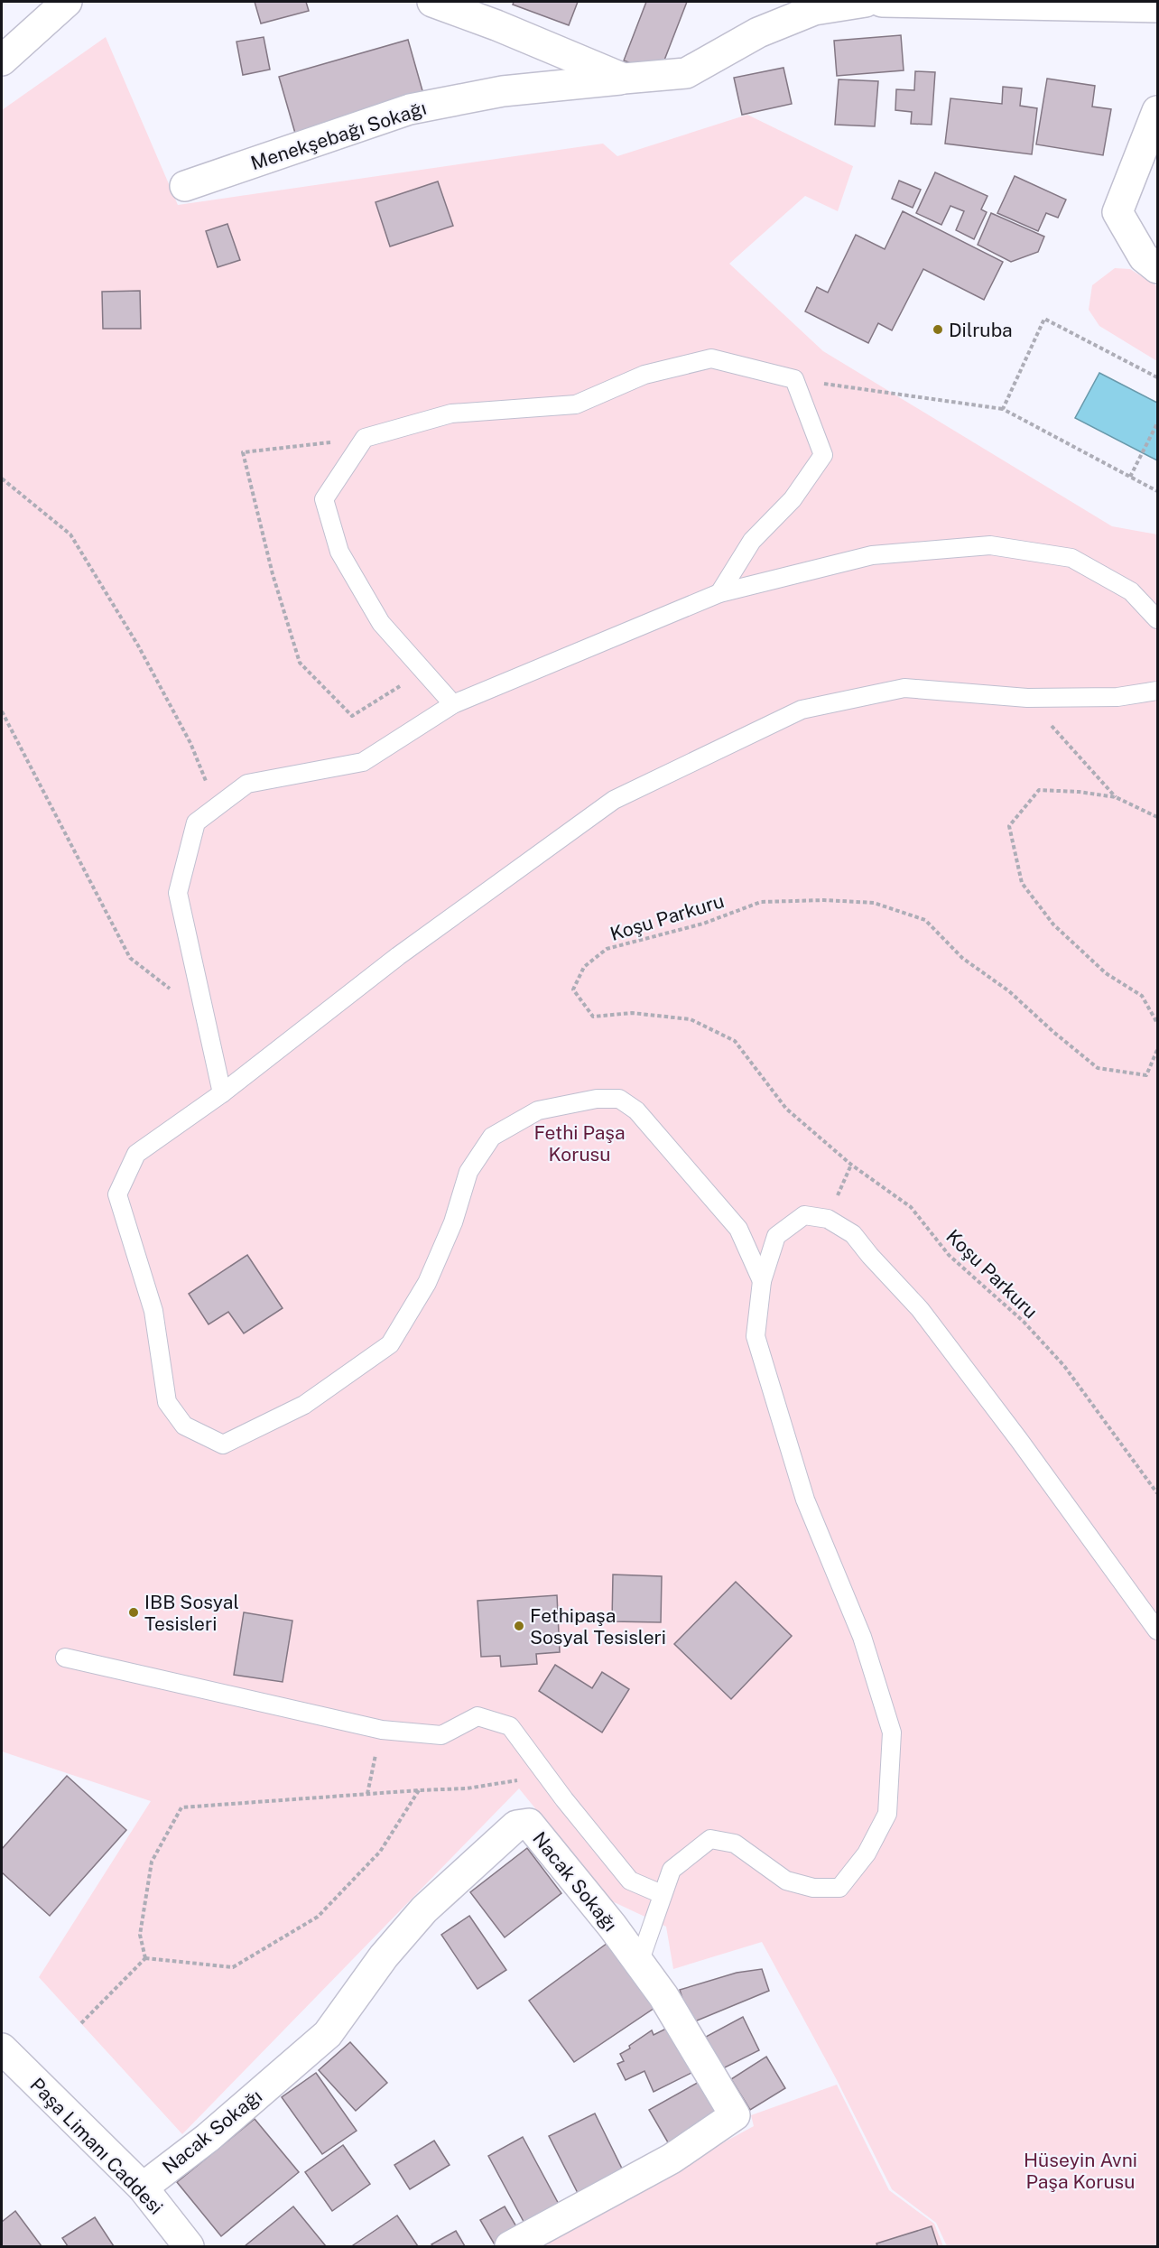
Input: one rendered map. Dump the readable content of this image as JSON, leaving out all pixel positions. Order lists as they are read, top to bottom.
{
  "streets": {
    "street": ["Menekşebağı Sokağı", "Nacak Sokağı", "Paşa Limanı Caddesi"],
    "path": ["Koşu Parkuru"]
  },
  "crossings": [
    ["Nacak Sokağı", "Paşa Limanı Caddesi"]
  ],
  "parks": ["Fethi Paşa Korusu", "Hüseyin Avni Paşa Korusu"],
  "places": ["Dilruba", "IBB Sosyal Tesisleri", "Fethipaşa Sosyal Tesisleri"]
}
